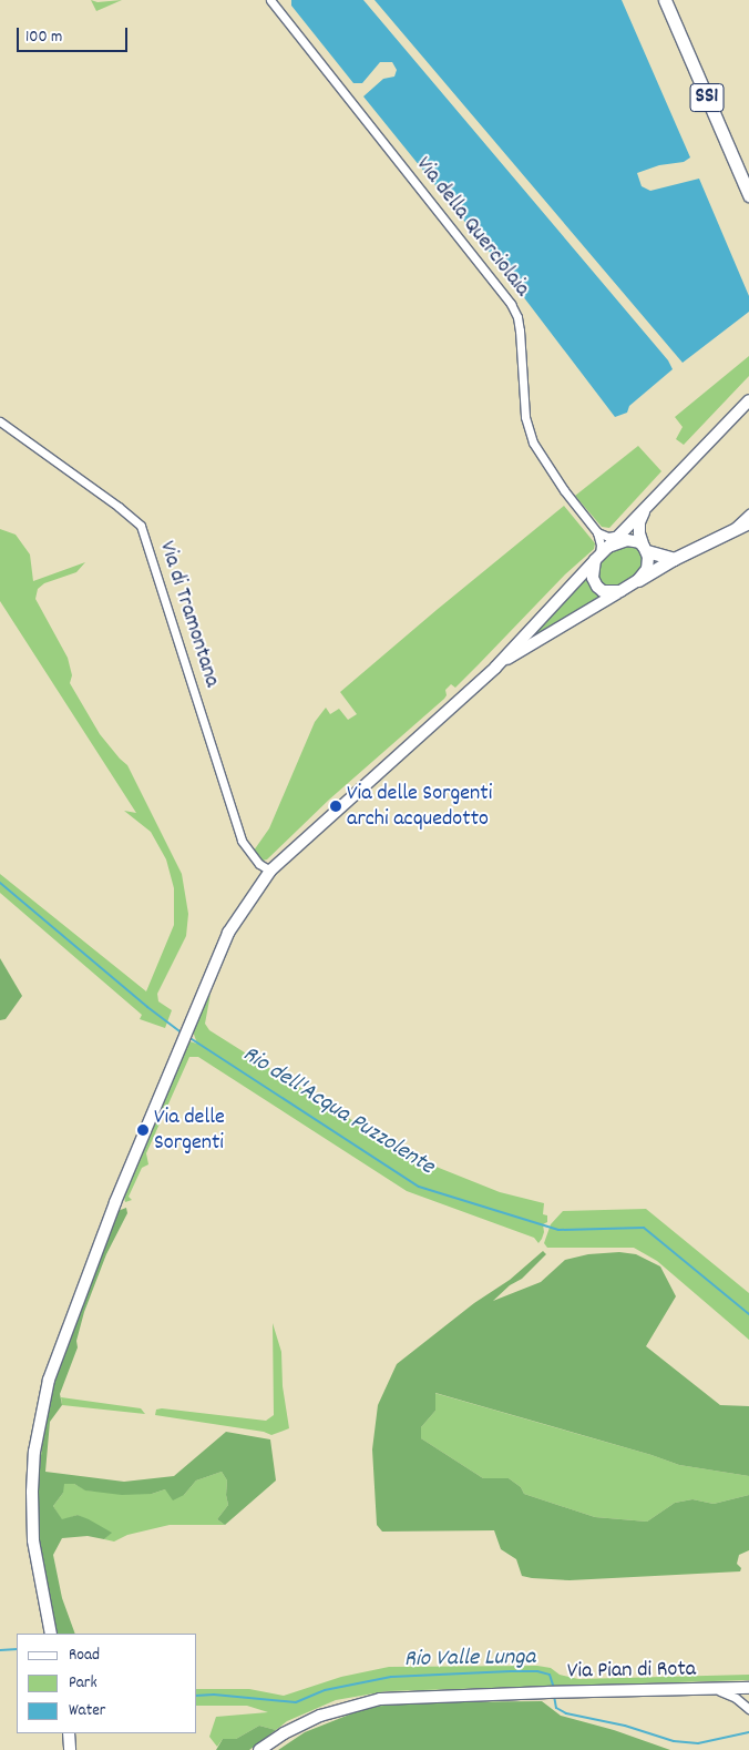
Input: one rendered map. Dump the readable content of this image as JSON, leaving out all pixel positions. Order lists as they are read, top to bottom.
{
  "streets": {
    "highway": ["SS1"],
    "main road": ["Via Pian di Rota"],
    "street": ["Via della Querciolaia", "Via di Tramontana"]
  },
  "water": ["Rio dell'Acqua Puzzolente", "Rio Valle Lunga"],
  "places": ["Via delle Sorgenti archi acquedotto", "Via delle Sorgenti"],
  "legend": ["Road", "Park", "Water"],
  "scale_bar": "100 m"
}
